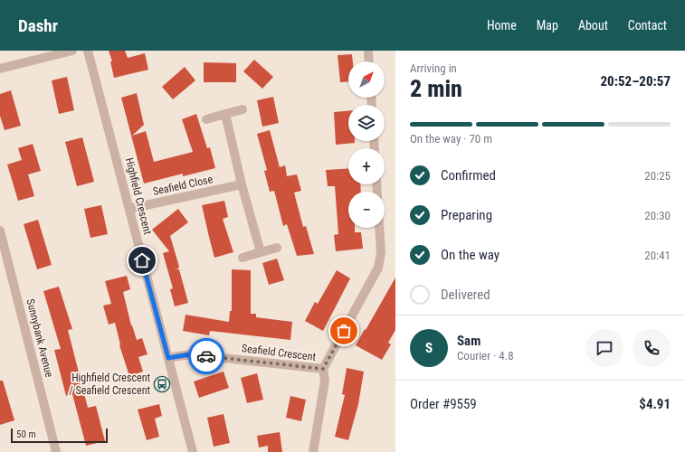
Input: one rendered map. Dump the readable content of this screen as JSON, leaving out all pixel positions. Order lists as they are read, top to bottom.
{
  "streets": {
    "street": [
      "Seafield Close",
      "Highfield Crescent",
      "Sunnybank Avenue",
      "Seafield Crescent"
    ]
  },
  "crossings": [
    ["Seafield Close", "Highfield Crescent"],
    ["Highfield Crescent", "Seafield Crescent"]
  ],
  "places": {
    "bus stop": ["Highfield Crescent / Seafield Crescent"]
  },
  "scale_bar": "50 m",
  "north": "top right",
  "page": {
    "header": "Dashr",
    "nav": [
      "Home",
      "Map",
      "About",
      "Contact"
    ],
    "heading": ["2 min", "Arriving in", "20:52–20:57"],
    "panel": [
      "Sam",
      "Courier · 4.8",
      "Order #9559",
      "$4.91"
    ],
    "map_buttons": ["+", "−"],
    "bar": "On the way · 70 m",
    "list": [
      ["Confirmed", "20:25"],
      ["Preparing", "20:30"],
      ["On the way", "20:41"],
      "Delivered"
    ],
    "round": "S",
    "scale": "50 m"
  }
}
